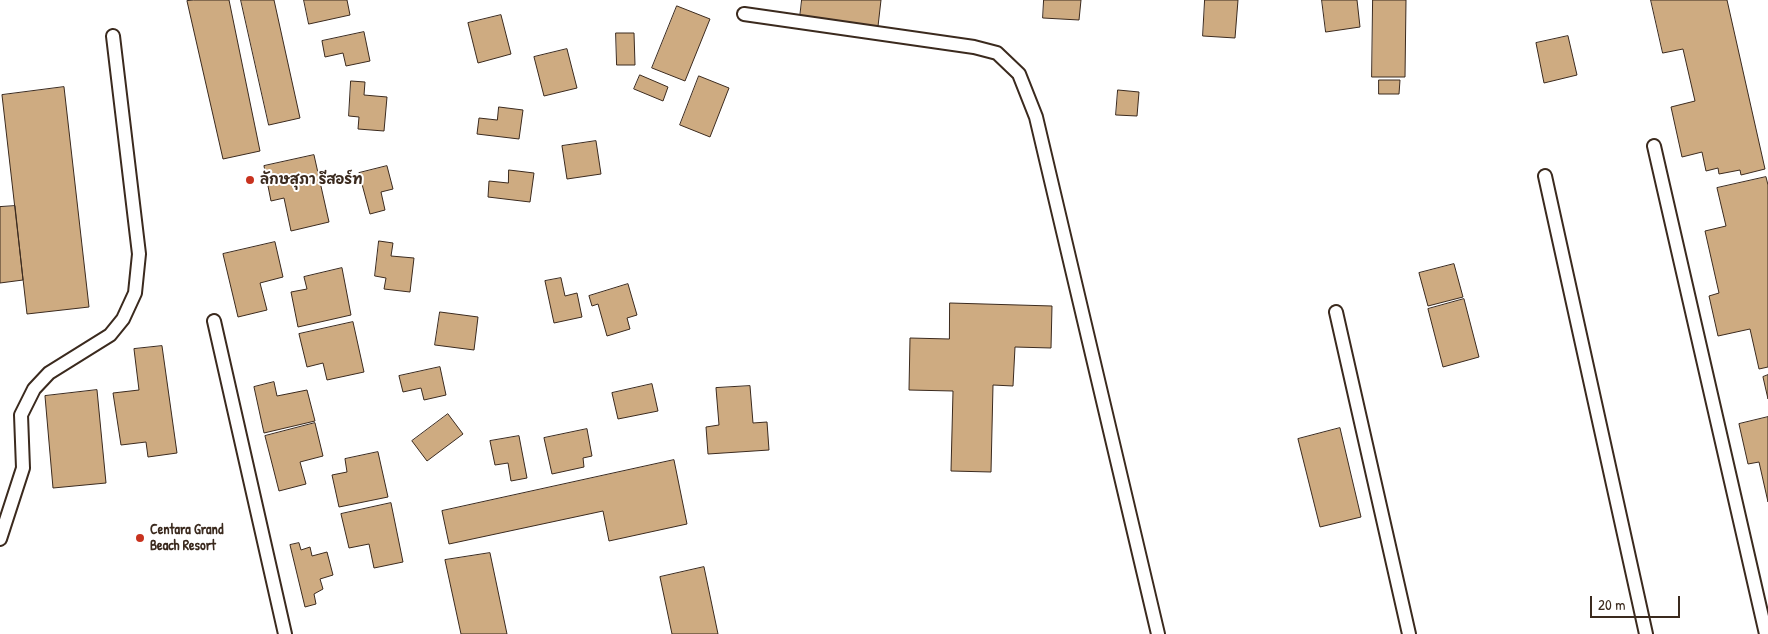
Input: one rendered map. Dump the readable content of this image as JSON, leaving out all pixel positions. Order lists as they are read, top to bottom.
{
  "places": ["ลักษสุภา รีสอร์ท", "Centara Grand Beach Resort"],
  "scale_bar": "20 m"
}
